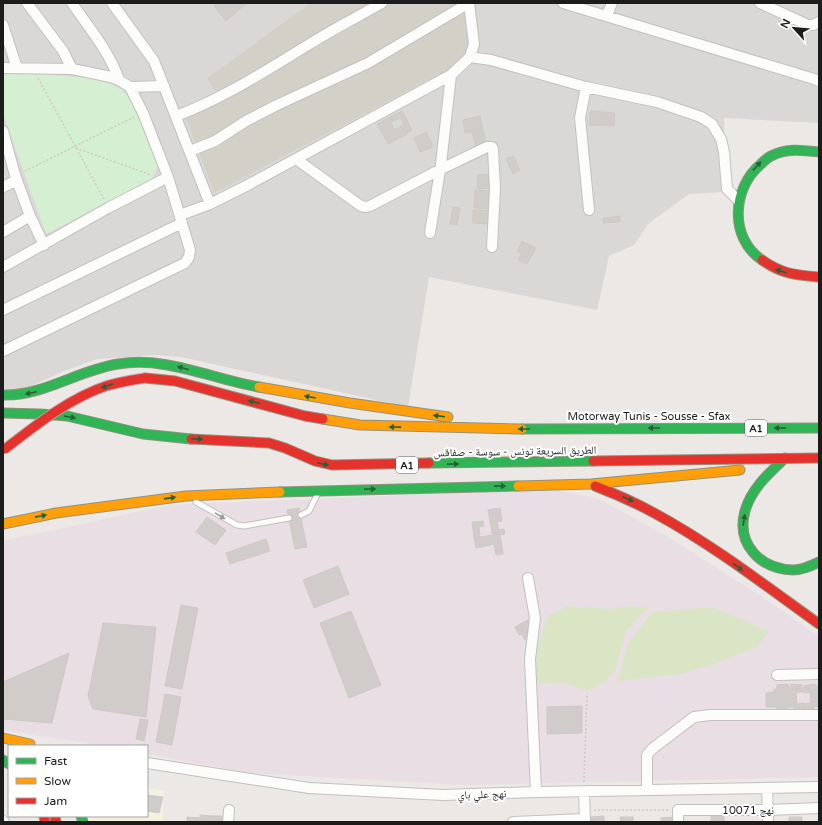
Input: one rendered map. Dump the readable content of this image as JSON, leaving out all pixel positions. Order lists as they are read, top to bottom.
{
  "streets": {
    "main road": ["Motorway Tunis - Sousse - Sfax", "A1", "الطريق السريعة تونس - سوسة - صفاقس"],
    "street": ["نهج علي باي", "نهج 10071"]
  },
  "crossings": [
    ["Motorway Tunis - Sousse - Sfax", "الطريق السريعة تونس - سوسة - صفاقس"]
  ],
  "legend": ["Fast", "Slow", "Jam"],
  "north": "top left"
}
